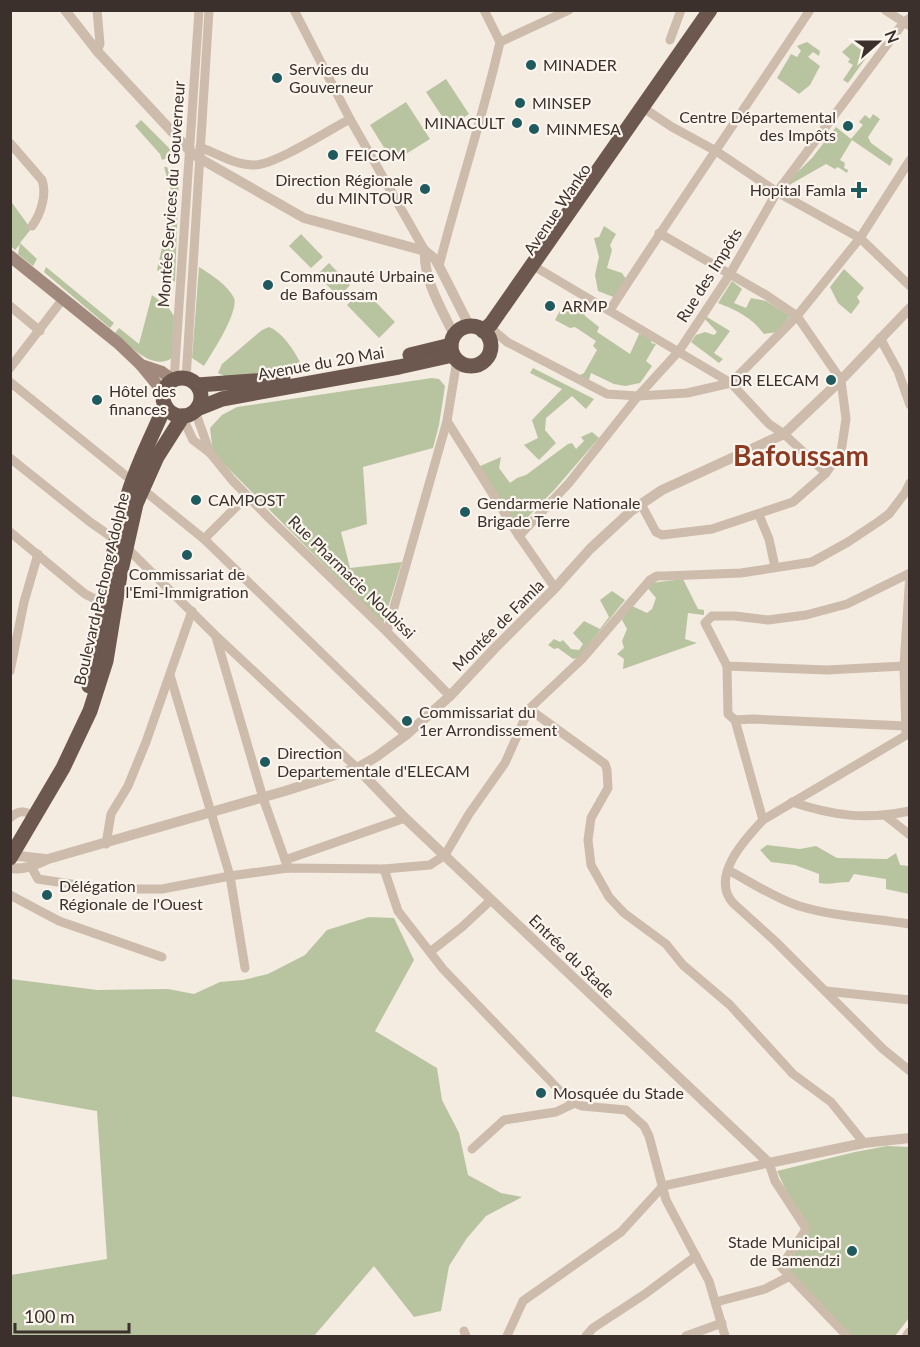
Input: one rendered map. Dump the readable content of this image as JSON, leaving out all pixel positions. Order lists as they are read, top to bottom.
{
  "streets": {
    "highway": ["Avenue Wanko", "Avenue du 20 Mai", "Boulevard Pachong Adolphe"],
    "street": [
      "Montée Services du Gouverneur",
      "Rue des Impôts",
      "Rue Pharmacie Noubissi",
      "Montée de Famla",
      "Entrée du Stade"
    ]
  },
  "crossings": [
    ["Montée Services du Gouverneur", "Avenue du 20 Mai"],
    ["Avenue Wanko", "Avenue du 20 Mai"],
    ["Avenue du 20 Mai", "Rue Pharmacie Noubissi"],
    ["Rue Pharmacie Noubissi", "Montée de Famla"],
    ["Montée de Famla", "Entrée du Stade"]
  ],
  "districts": ["Bafoussam"],
  "places": {
    "other": [
      "MINADER",
      "Services du Gouverneur",
      "MINSEP",
      "MINACULT",
      "Centre Départemental des Impôts",
      "MINMESA",
      "FEICOM",
      "Direction Régionale du MINTOUR",
      "Communauté Urbaine de Bafoussam",
      "ARMP",
      "DR ELECAM",
      "Hôtel des finances",
      "CAMPOST",
      "Gendarmerie Nationale Brigade Terre",
      "Commissariat de l'Emi-Immigration",
      "Commissariat du 1er Arrondissement",
      "Direction Departementale d'ELECAM",
      "Délégation Régionale de l'Ouest",
      "Mosquée du Stade",
      "Stade Municipal de Bamendzi"
    ],
    "health": ["Hopital Famla"]
  },
  "scale_bar": "100 m",
  "north": "right"
}
